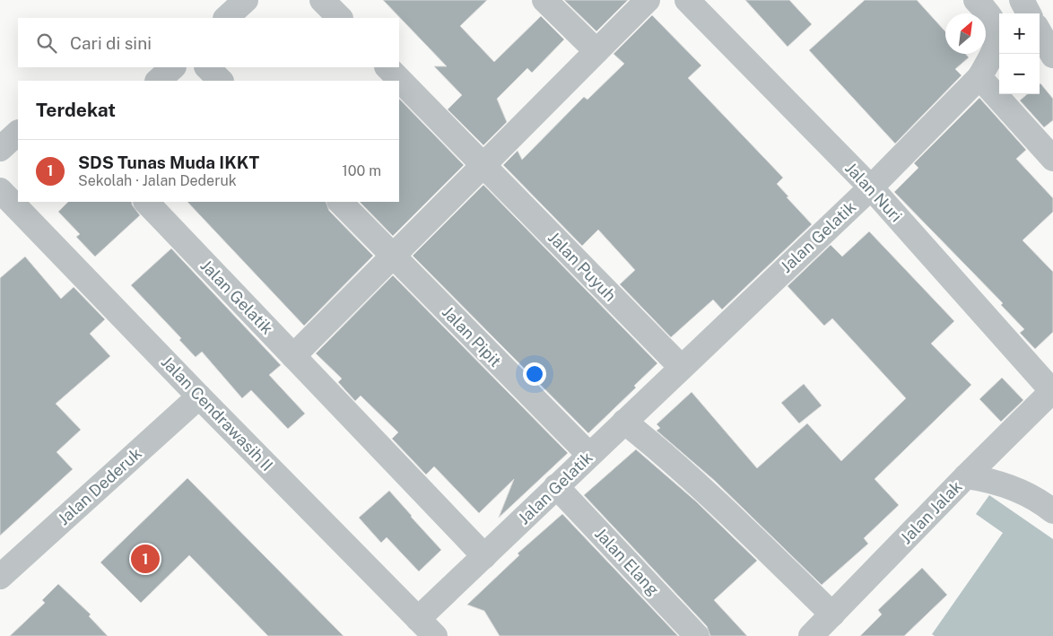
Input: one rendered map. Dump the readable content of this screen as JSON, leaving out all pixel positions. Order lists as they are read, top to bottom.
{
  "streets": {
    "street": [
      "Jalan Nuri",
      "Jalan Gelatik",
      "Jalan Puyuh",
      "Jalan Pipit",
      "Jalan Cendrawasih II",
      "Jalan Dederuk",
      "Jalan Jalak",
      "Jalan Elang"
    ]
  },
  "crossings": [
    ["Jalan Nuri", "Jalan Gelatik"],
    ["Jalan Nuri", "Jalan Jalak"],
    ["Jalan Gelatik", "Jalan Puyuh"],
    ["Jalan Gelatik", "Jalan Pipit"],
    ["Jalan Gelatik", "Jalan Elang"],
    ["Jalan Cendrawasih II", "Jalan Dederuk"]
  ],
  "north": "top right",
  "page": {
    "map_buttons": ["+", "−"],
    "search": "Cari di sini",
    "heading": "Terdekat",
    "list": [
      {
        "mark": "1",
        "name": "SDS Tunas Muda IKKT",
        "note": "Sekolah · Jalan Dederuk",
        "value": "100 m"
      }
    ],
    "pins": "1"
  }
}
